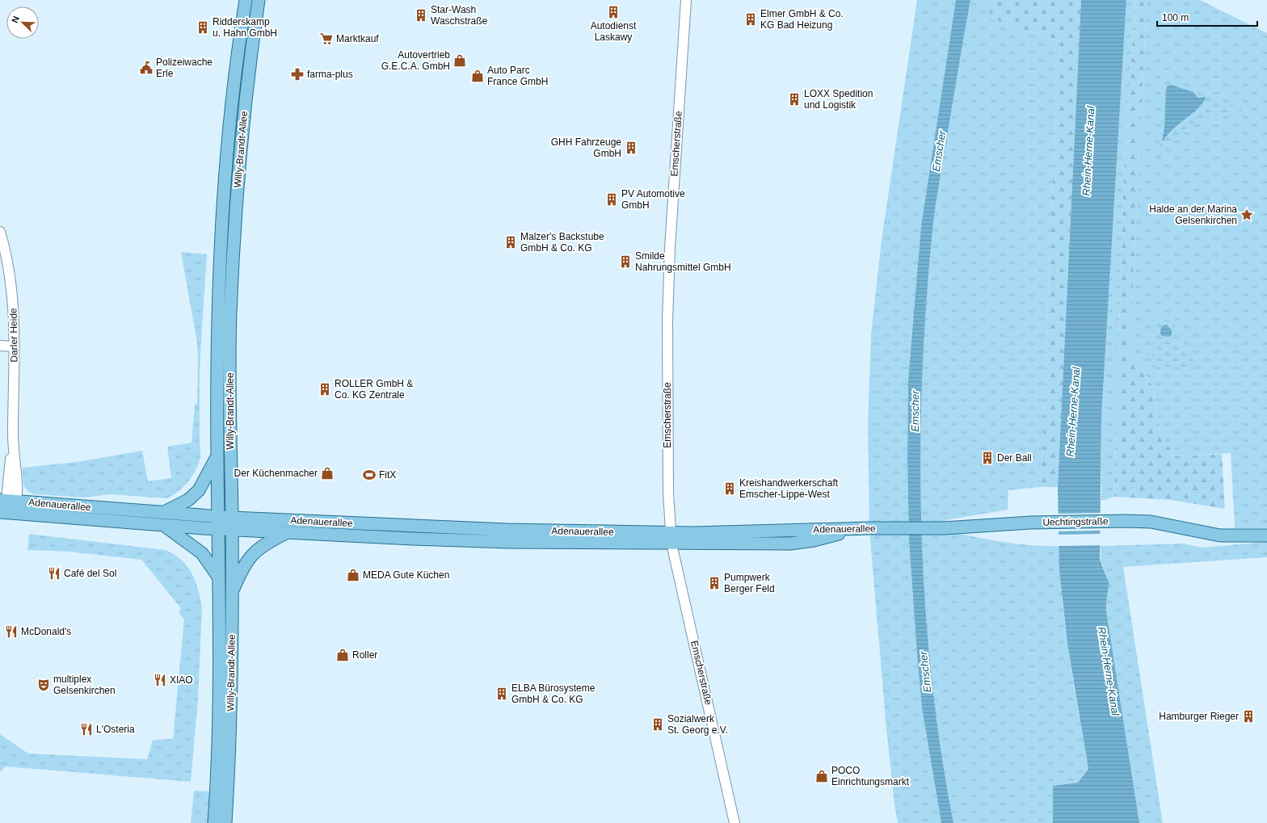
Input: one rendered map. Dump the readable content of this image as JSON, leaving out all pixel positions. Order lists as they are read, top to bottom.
{
  "streets": {
    "main road": ["Willy-Brandt-Allee", "Adenauerallee", "Uechtingstraße"],
    "street": ["Emscherstraße", "Darler Heide"]
  },
  "crossings": [
    ["Emscherstraße", "Adenauerallee"],
    ["Willy-Brandt-Allee", "Adenauerallee"],
    ["Darler Heide", "Adenauerallee"],
    ["Adenauerallee", "Uechtingstraße"]
  ],
  "water": ["Emscher", "Rhein-Herne-Kanal"],
  "places": {
    "building": [
      "Autodienst Laskawy",
      "Star-Wash Waschstraße",
      "Elmer GmbH & Co. KG Bad Heizung",
      "Ridderskamp u. Hahn GmbH",
      "LOXX Spedition und Logistik",
      "GHH Fahrzeuge GmbH",
      "PV Automotive GmbH",
      "Malzer's Backstube GmbH & Co. KG",
      "Smilde Nahrungsmittel GmbH",
      "ROLLER GmbH & Co. KG Zentrale",
      "Der Ball",
      "Kreishandwerkerschaft Emscher-Lippe-West",
      "Pumpwerk Berger Feld",
      "ELBA Bürosysteme GmbH & Co. KG",
      "Hamburger Rieger",
      "Sozialwerk St. Georg e.V."
    ],
    "supermarket": ["Marktkauf"],
    "shop": [
      "Autovertrieb G.E.C.A. GmbH",
      "Auto Parc France GmbH",
      "Der Küchenmacher",
      "MEDA Gute Küchen",
      "Roller",
      "POCO Einrichtungsmarkt"
    ],
    "public building": ["Polizeiwache Erle"],
    "pharmacy": ["farma-plus"],
    "place": ["Halde an der Marina Gelsenkirchen"],
    "sports": ["FitX"],
    "restaurant": [
      "Café del Sol",
      "McDonald's",
      "XIAO",
      "L'Osteria"
    ],
    "theatre": ["multiplex Gelsenkirchen"]
  },
  "scale_bar": "100 m",
  "north": "top left"
}
